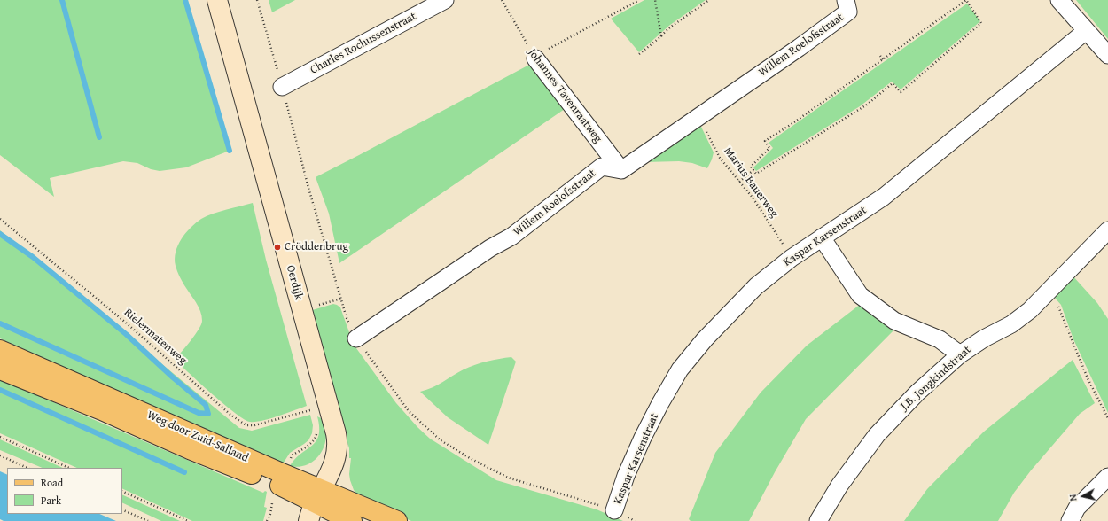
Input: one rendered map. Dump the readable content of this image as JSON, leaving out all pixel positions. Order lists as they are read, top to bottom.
{
  "streets": {
    "main road": ["Weg door Zuid-Salland"],
    "street": [
      "Charles Rochussenstraat",
      "Willem Roelofsstraat",
      "Johannes Tavenraatweg",
      "Kaspar Karsenstraat",
      "Oerdijk",
      "J.B. Jongkindstraat"
    ],
    "path": ["Marius Bauerweg", "Rielermatenweg"]
  },
  "crossings": [
    ["Willem Roelofsstraat", "Johannes Tavenraatweg"],
    ["Willem Roelofsstraat", "Marius Bauerweg"],
    ["Marius Bauerweg", "Kaspar Karsenstraat"],
    ["Oerdijk", "Weg door Zuid-Salland"]
  ],
  "places": ["Cröddenbrug"],
  "legend": ["Road", "Park"],
  "north": "left"
}
